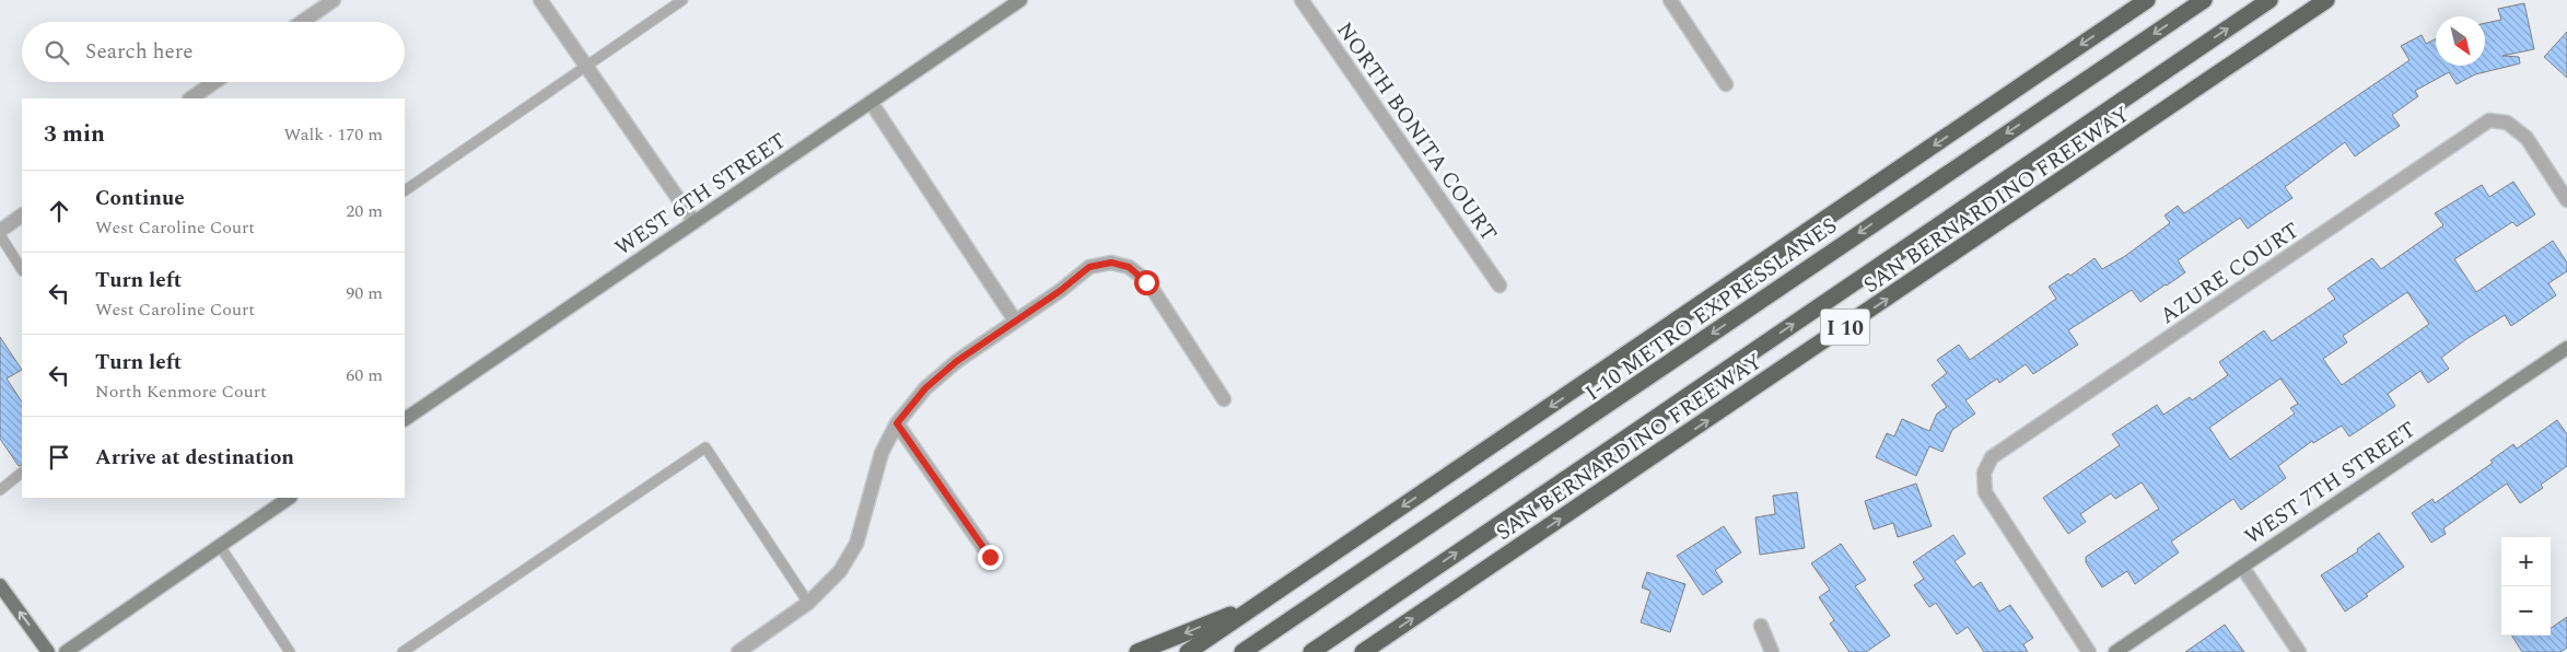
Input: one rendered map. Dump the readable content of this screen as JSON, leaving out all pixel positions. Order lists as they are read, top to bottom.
{
  "streets": {
    "highway": ["SAN BERNARDINO FREEWAY", "I-10 METRO EXPRESSLANES", "I 10"],
    "street": [
      "NORTH BONITA COURT",
      "WEST 6TH STREET",
      "AZURE COURT",
      "WEST 7TH STREET"
    ]
  },
  "north": "bottom right",
  "page": {
    "search": "Search here",
    "heading": ["3 min", "Walk · 170 m"],
    "list": [
      ["Continue", "West Caroline Court", "20 m"],
      ["Turn left", "West Caroline Court", "90 m"],
      ["Turn left", "North Kenmore Court", "60 m"],
      "Arrive at destination"
    ],
    "map_buttons": ["+", "−"]
  }
}
